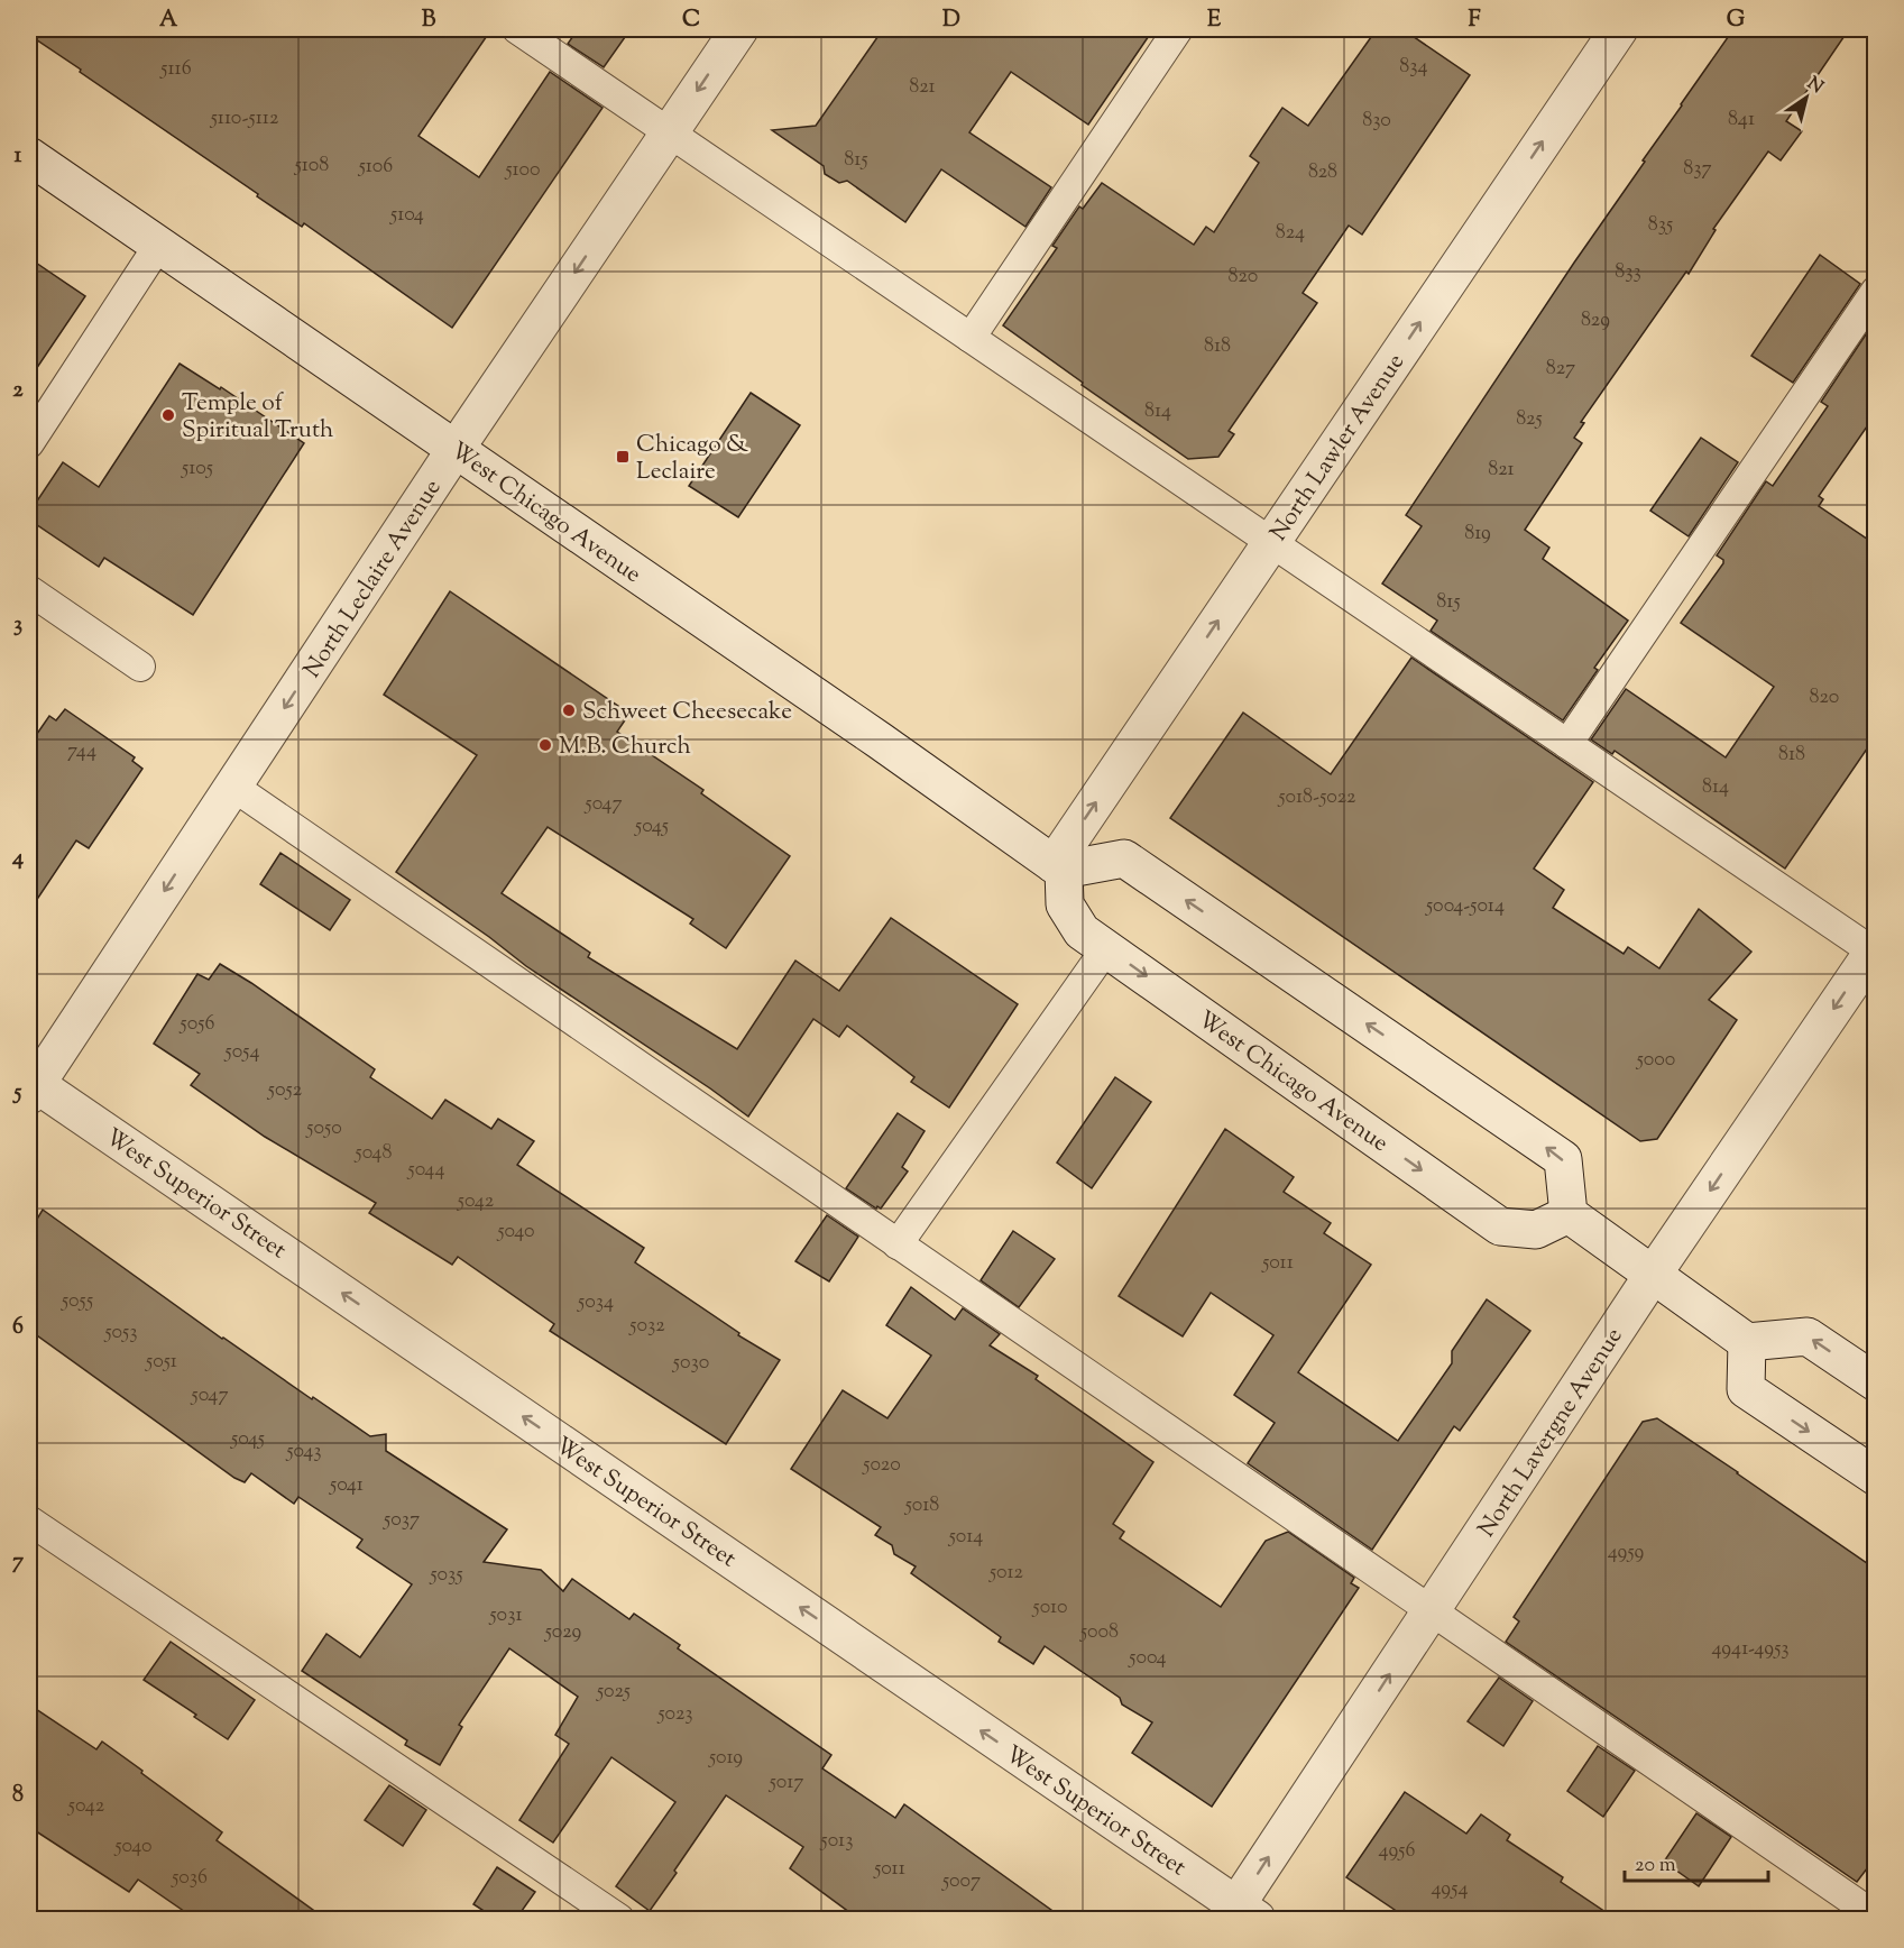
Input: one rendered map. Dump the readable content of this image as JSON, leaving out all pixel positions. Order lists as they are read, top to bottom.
{
  "streets": {
    "street": [
      "North Lawler Avenue",
      "West Chicago Avenue",
      "North Leclaire Avenue",
      "West Superior Street",
      "North Lavergne Avenue"
    ]
  },
  "crossings": [
    ["North Lawler Avenue", "West Chicago Avenue"],
    ["West Chicago Avenue", "North Leclaire Avenue"],
    ["North Leclaire Avenue", "West Superior Street"],
    ["West Superior Street", "North Lavergne Avenue"]
  ],
  "one_way": ["North Lawler Avenue", "North Leclaire Avenue", "West Superior Street"],
  "places": {
    "other": ["Temple of Spiritual Truth", "Schweet Cheesecake", "M.B. Church"],
    "transit": ["Chicago & Leclaire"]
  },
  "house_numbers": [
    "834",
    "5116",
    "821",
    "5110-5112",
    "841",
    "830",
    "815",
    "5108",
    "5106",
    "837",
    "5100",
    "828",
    "5104",
    "835",
    "824",
    "833",
    "820",
    "829",
    "818",
    "827",
    "814",
    "825",
    "5105",
    "821",
    "819",
    "815",
    "820",
    "744",
    "818",
    "814",
    "5018-5022",
    "5047",
    "5045",
    "5004-5014",
    "5056",
    "5054",
    "5000",
    "5052",
    "5050",
    "5048",
    "5044",
    "5042",
    "5040",
    "5011",
    "5055",
    "5034",
    "5032",
    "5053",
    "5051",
    "5030",
    "5047",
    "5045",
    "5043",
    "5020",
    "5041",
    "5018",
    "5037",
    "5014",
    "4959",
    "5012",
    "5035",
    "5010",
    "5031",
    "5029",
    "5008",
    "4941-4953",
    "5004",
    "5025",
    "5023",
    "5019",
    "5017",
    "5042",
    "5013",
    "5040",
    "4956",
    "5011",
    "5036",
    "5007",
    "4954"
  ],
  "scale_bar": "20 m",
  "north": "top right",
  "grid": {
    "columns": [
      "A",
      "B",
      "C",
      "D",
      "E",
      "F",
      "G"
    ],
    "rows": [
      "1",
      "2",
      "3",
      "4",
      "5",
      "6",
      "7",
      "8"
    ]
  }
}
